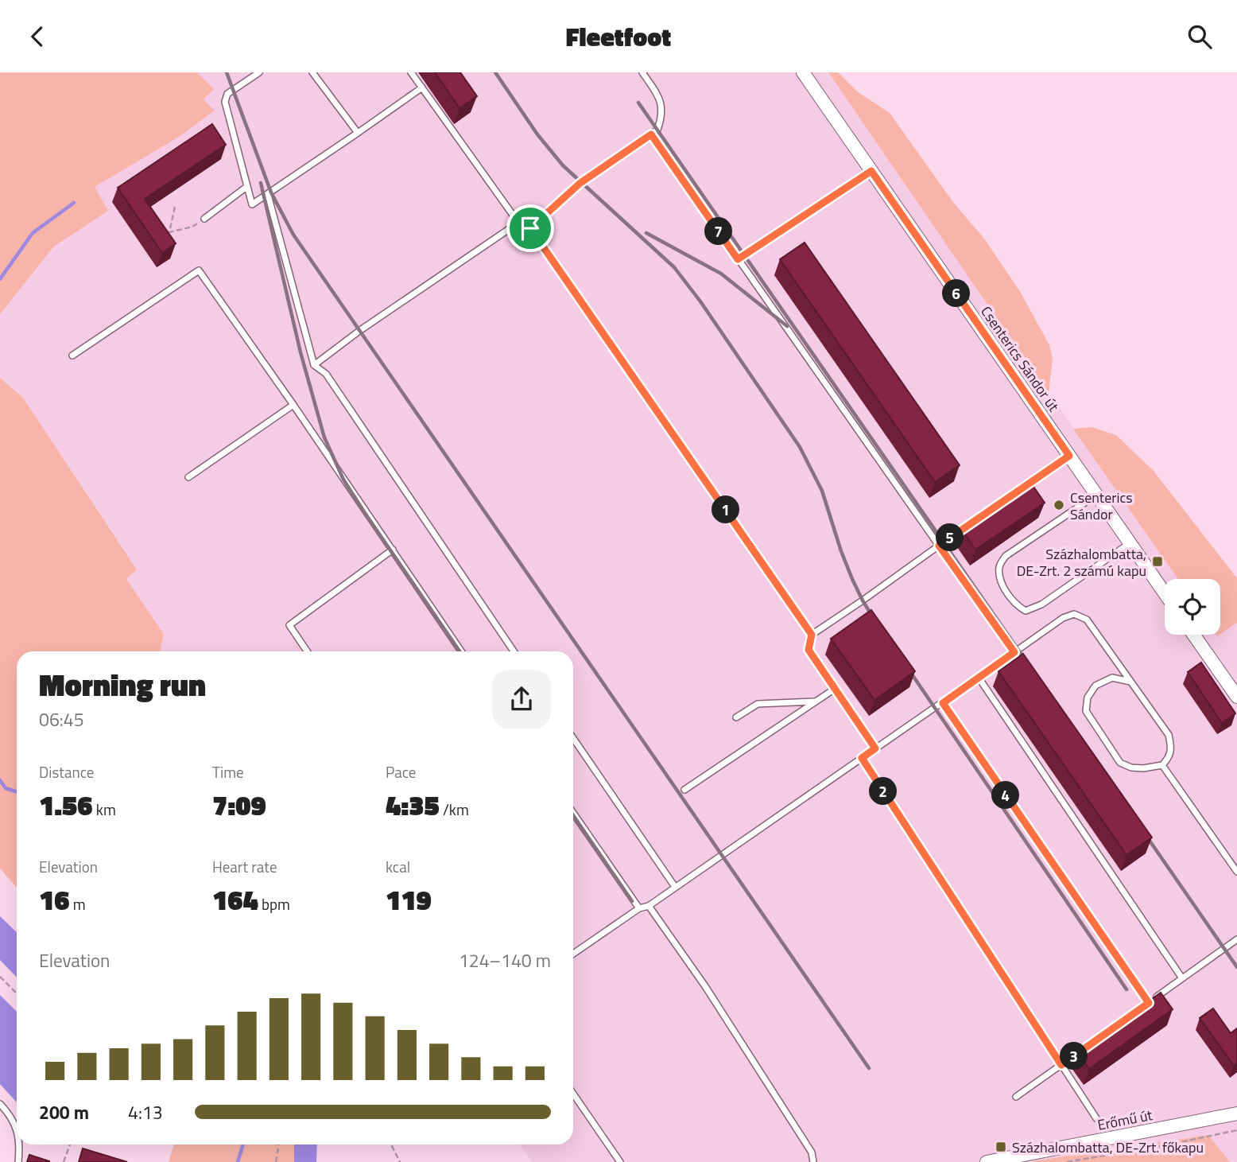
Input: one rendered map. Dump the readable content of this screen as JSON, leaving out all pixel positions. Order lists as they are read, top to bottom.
{
  "streets": {
    "street": ["Csenterics Sándor út", "Erőmű út"]
  },
  "places": {
    "other": ["Csenterics Sándor"],
    "transit": ["Százhalombatta, DE-Zrt. 2 számú kapu", "Százhalombatta, DE-Zrt. főkapu"]
  },
  "page": {
    "header": "Fleetfoot",
    "pins": [
      "7",
      "6",
      "1",
      "5",
      "2",
      "4",
      "3"
    ],
    "heading": ["Morning run", "06:45"],
    "stats": [
      ["Distance", "1.56 km"],
      ["Time", "7:09"],
      ["Pace", "4:35 /km"],
      ["Elevation", "16 m"],
      ["Heart rate", "164 bpm"],
      ["kcal", "119"]
    ],
    "chart": ["Elevation", "124–140 m"],
    "list": [
      {
        "name": "200 m",
        "note": "4:13"
      }
    ]
  }
}
